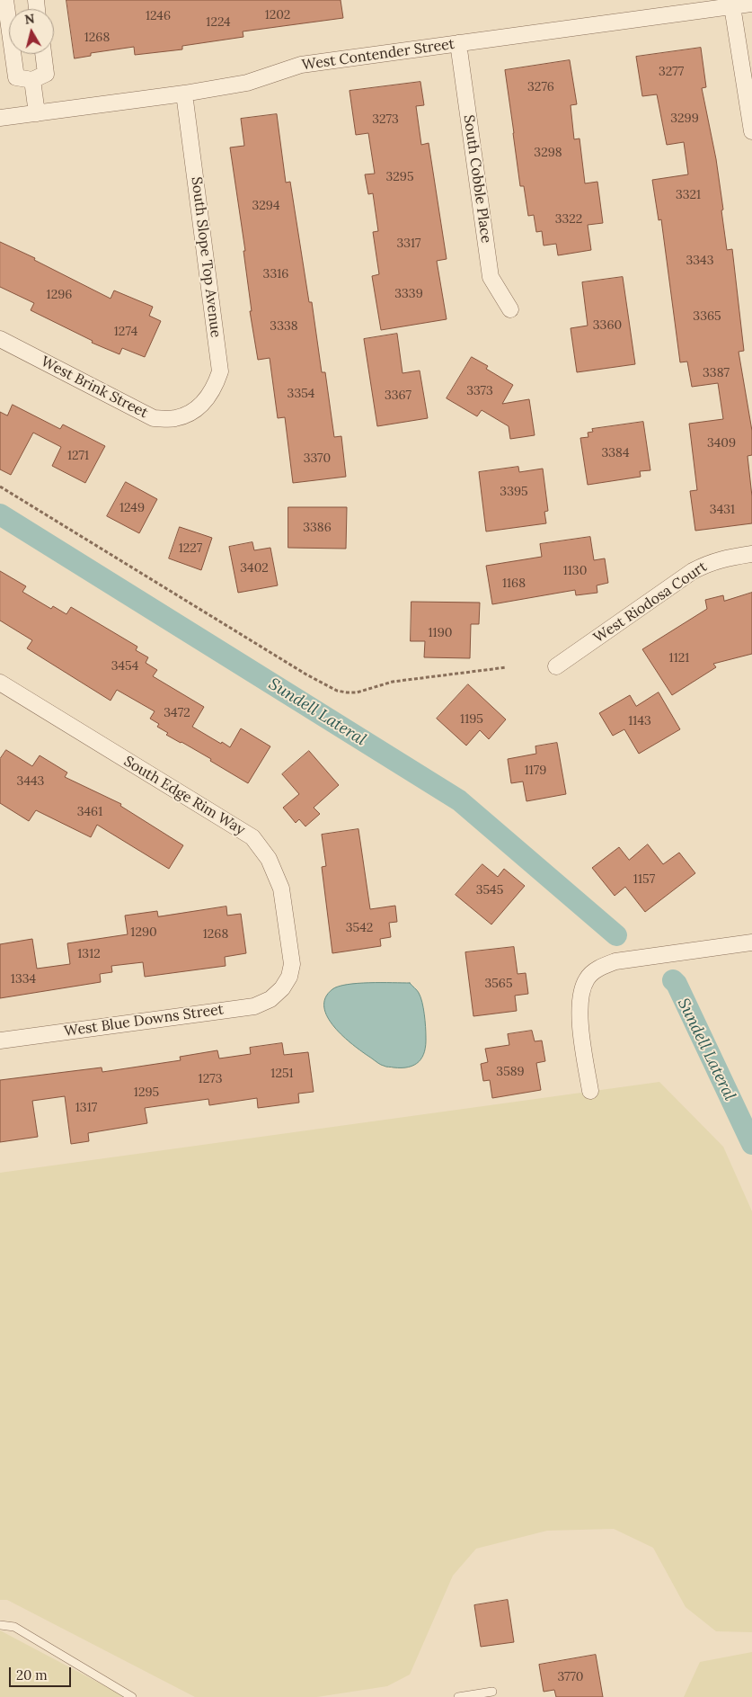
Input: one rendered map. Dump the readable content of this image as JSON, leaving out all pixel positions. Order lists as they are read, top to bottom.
{
  "streets": {
    "street": [
      "West Contender Street",
      "South Cobble Place",
      "South Slope Top Avenue",
      "West Brink Street",
      "West Riodosa Court",
      "South Edge Rim Way",
      "West Blue Downs Street"
    ]
  },
  "crossings": [
    ["West Contender Street", "South Cobble Place"],
    ["West Contender Street", "South Slope Top Avenue"],
    ["South Slope Top Avenue", "West Brink Street"],
    ["South Edge Rim Way", "West Blue Downs Street"]
  ],
  "water": ["Sundell Lateral"],
  "house_numbers": [
    "1202",
    "1246",
    "1224",
    "1268",
    "3277",
    "3276",
    "3299",
    "3273",
    "3298",
    "3295",
    "3321",
    "3294",
    "3322",
    "3317",
    "3343",
    "3316",
    "3339",
    "1296",
    "3365",
    "3360",
    "3338",
    "1274",
    "3387",
    "3373",
    "3354",
    "3367",
    "3409",
    "3384",
    "1271",
    "3370",
    "3395",
    "1249",
    "3431",
    "3386",
    "1227",
    "3402",
    "1130",
    "1168",
    "1190",
    "1121",
    "3454",
    "3472",
    "1195",
    "1143",
    "1179",
    "3443",
    "3461",
    "1157",
    "3545",
    "3542",
    "1290",
    "1268",
    "1312",
    "1334",
    "3565",
    "3589",
    "1251",
    "1273",
    "1295",
    "1317",
    "3770"
  ],
  "scale_bar": "20 m",
  "north": "top"
}
